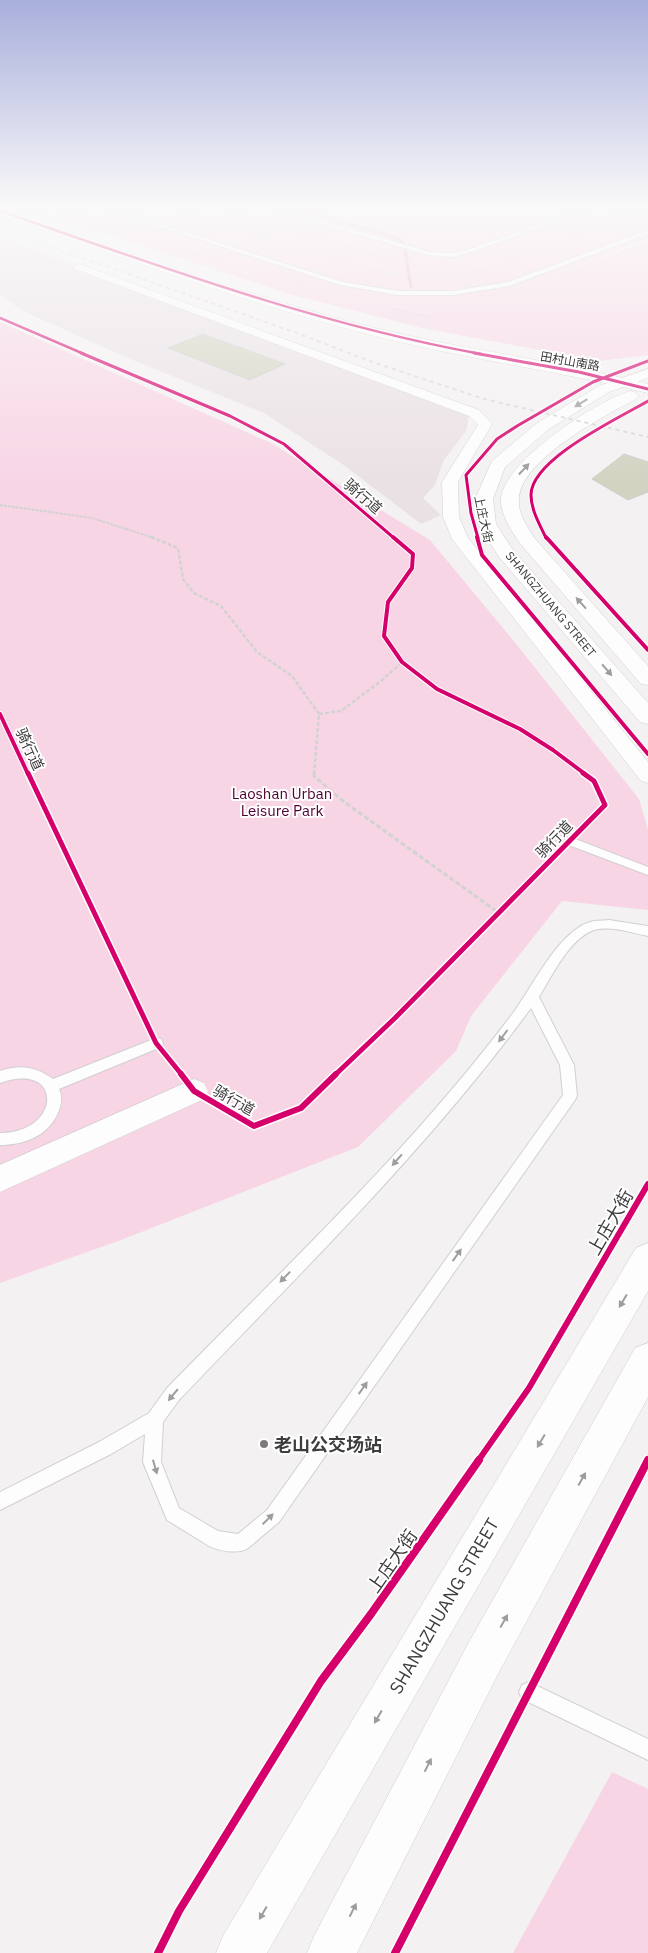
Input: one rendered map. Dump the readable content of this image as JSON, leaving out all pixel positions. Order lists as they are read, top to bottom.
{
  "streets": {
    "main road": ["田村山南路", "SHANGZHUANG STREET"],
    "cycle path": ["骑行道", "上庄大街"]
  },
  "crossings": [
    ["田村山南路", "SHANGZHUANG STREET"]
  ],
  "parks": ["Laoshan Urban Leisure Park"],
  "places": ["老山公交场站"]
}
